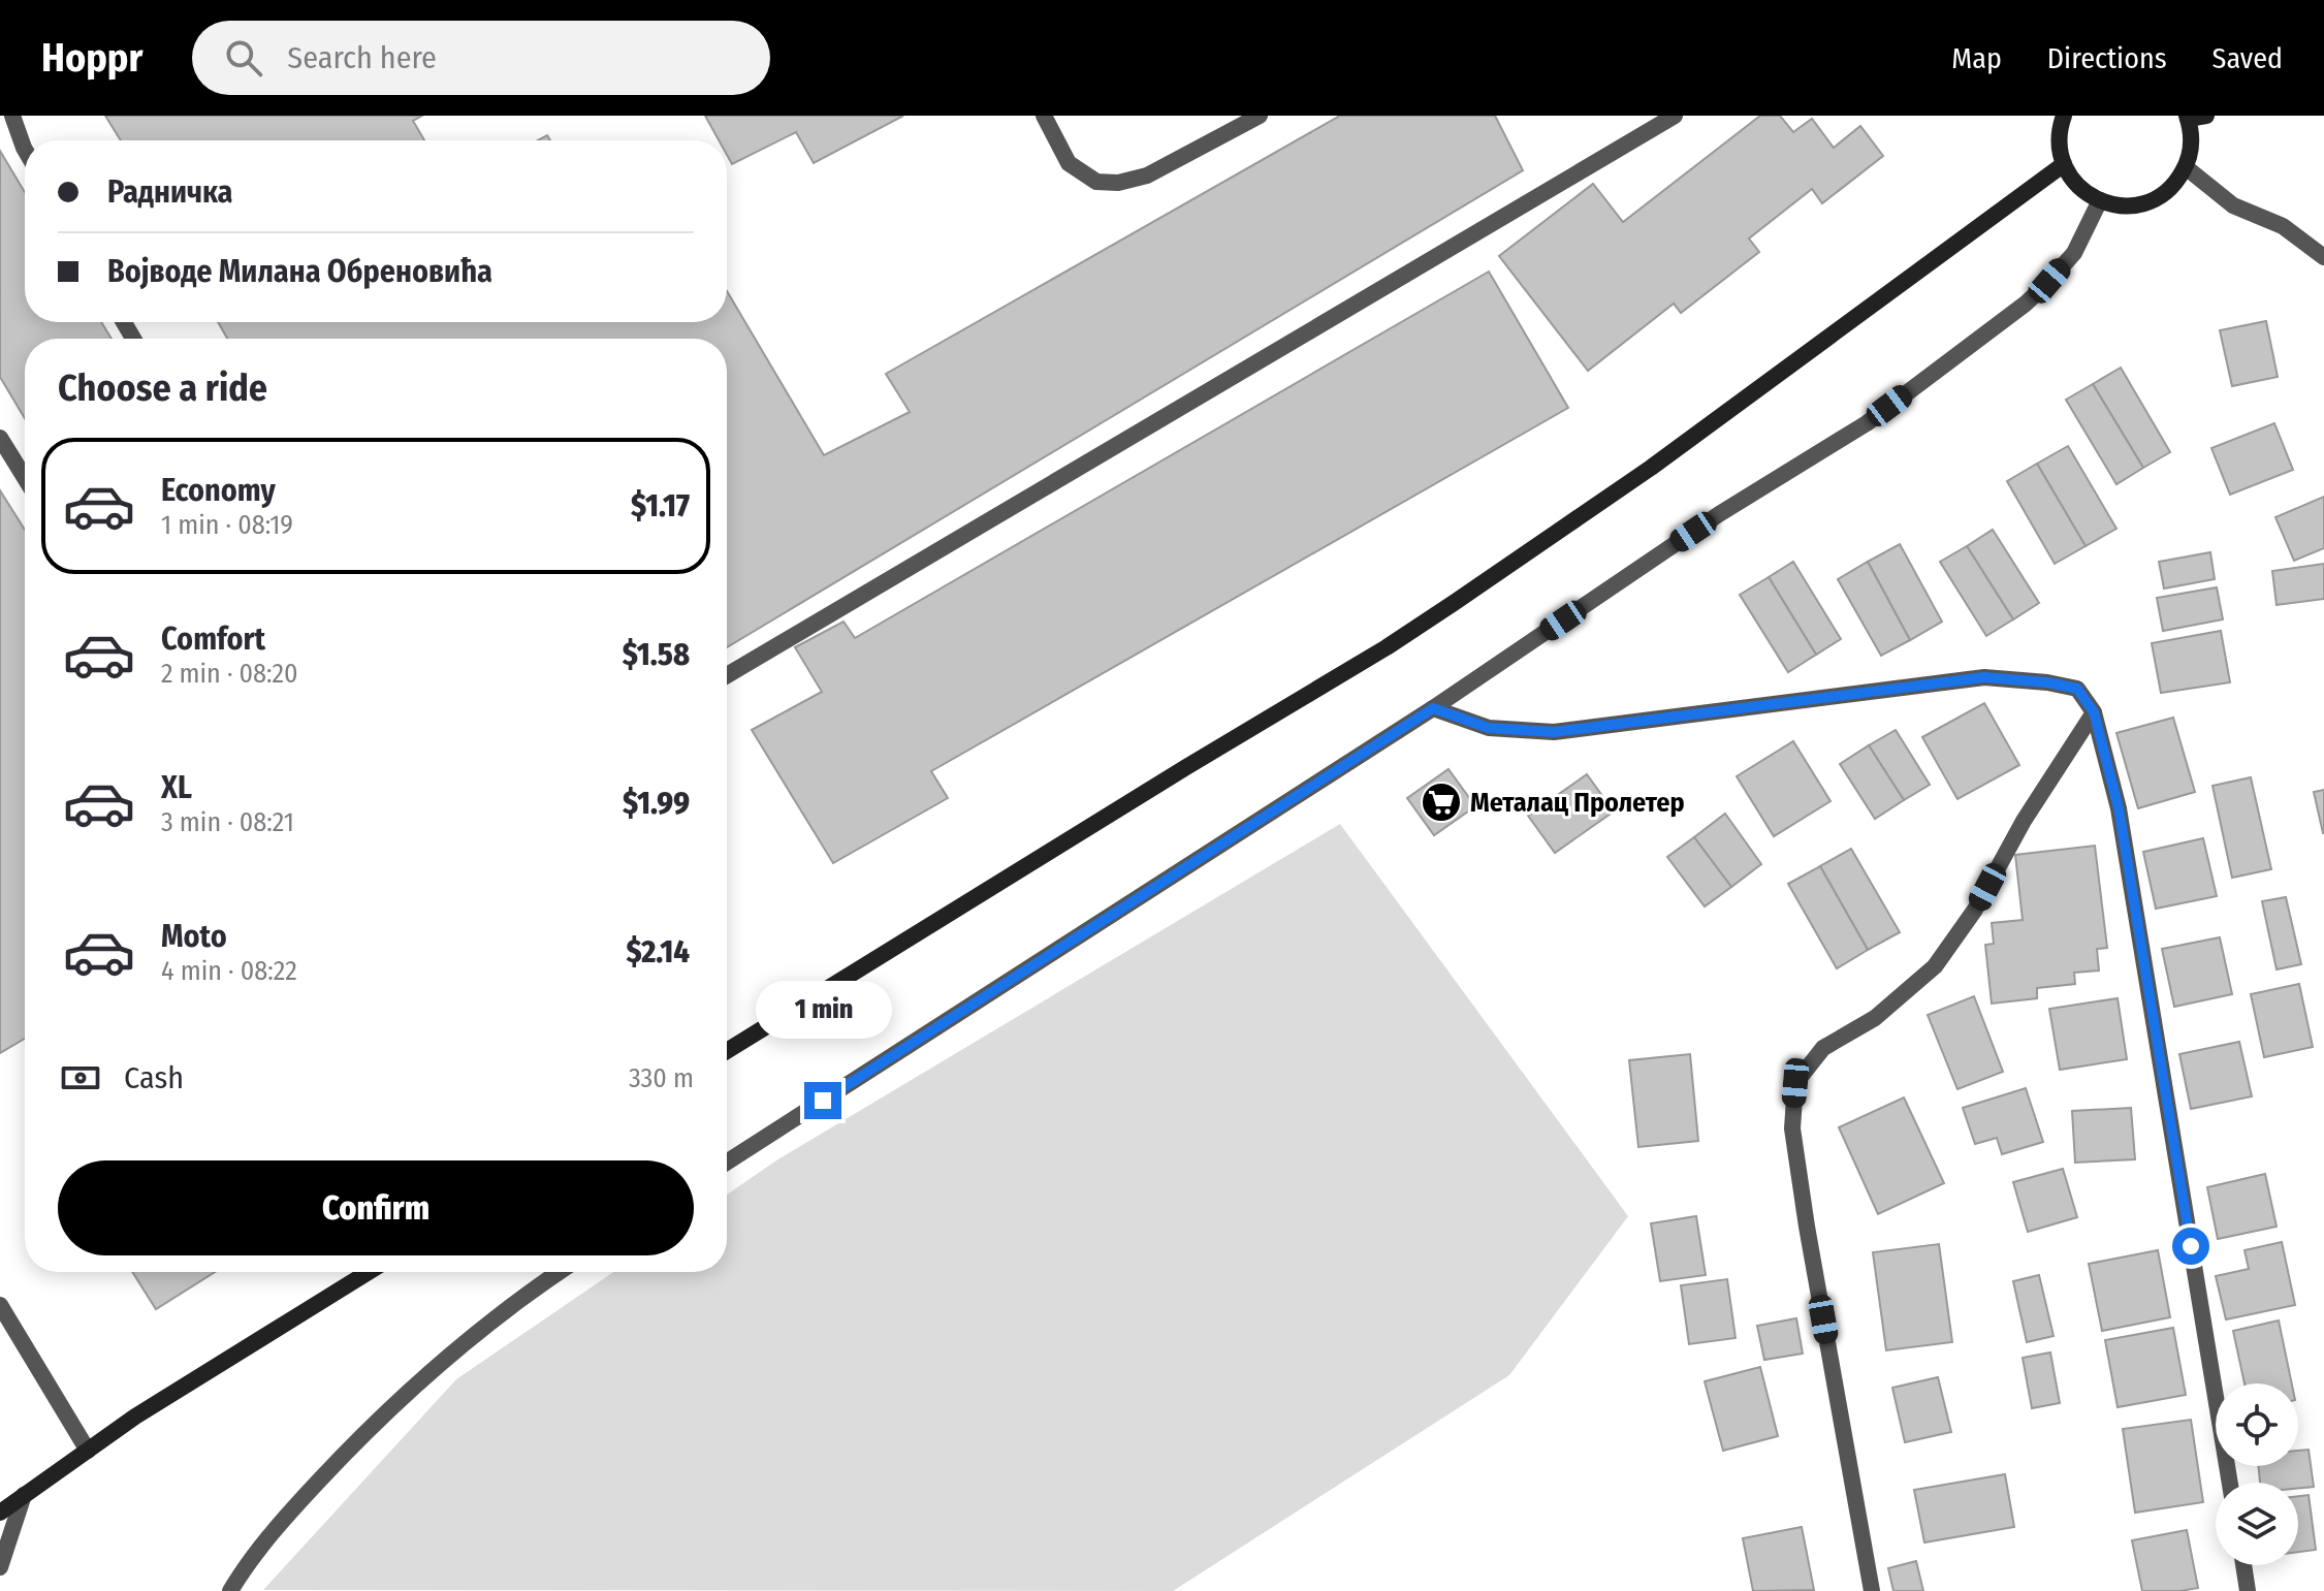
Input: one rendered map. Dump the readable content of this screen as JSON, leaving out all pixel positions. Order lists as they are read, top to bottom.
{
  "places": {
    "supermarket": ["Металац Пролетер"]
  },
  "page": {
    "header": "Hoppr",
    "search": "Search here",
    "nav": ["Map", "Directions", "Saved"],
    "banner": ["Радничка", "Војводе Милана Обреновића"],
    "heading": "Choose a ride",
    "list": [
      {
        "name": "Economy",
        "note": "1 min · 08:19",
        "value": "$1.17"
      },
      {
        "name": "Comfort",
        "note": "2 min · 08:20",
        "value": "$1.58"
      },
      {
        "name": "XL",
        "note": "3 min · 08:21",
        "value": "$1.99"
      },
      {
        "name": "Moto",
        "note": "4 min · 08:22",
        "value": "$2.14"
      }
    ],
    "bubble": "1 min",
    "pay": ["Cash", "330 m"],
    "buttons": "Confirm"
  }
}
